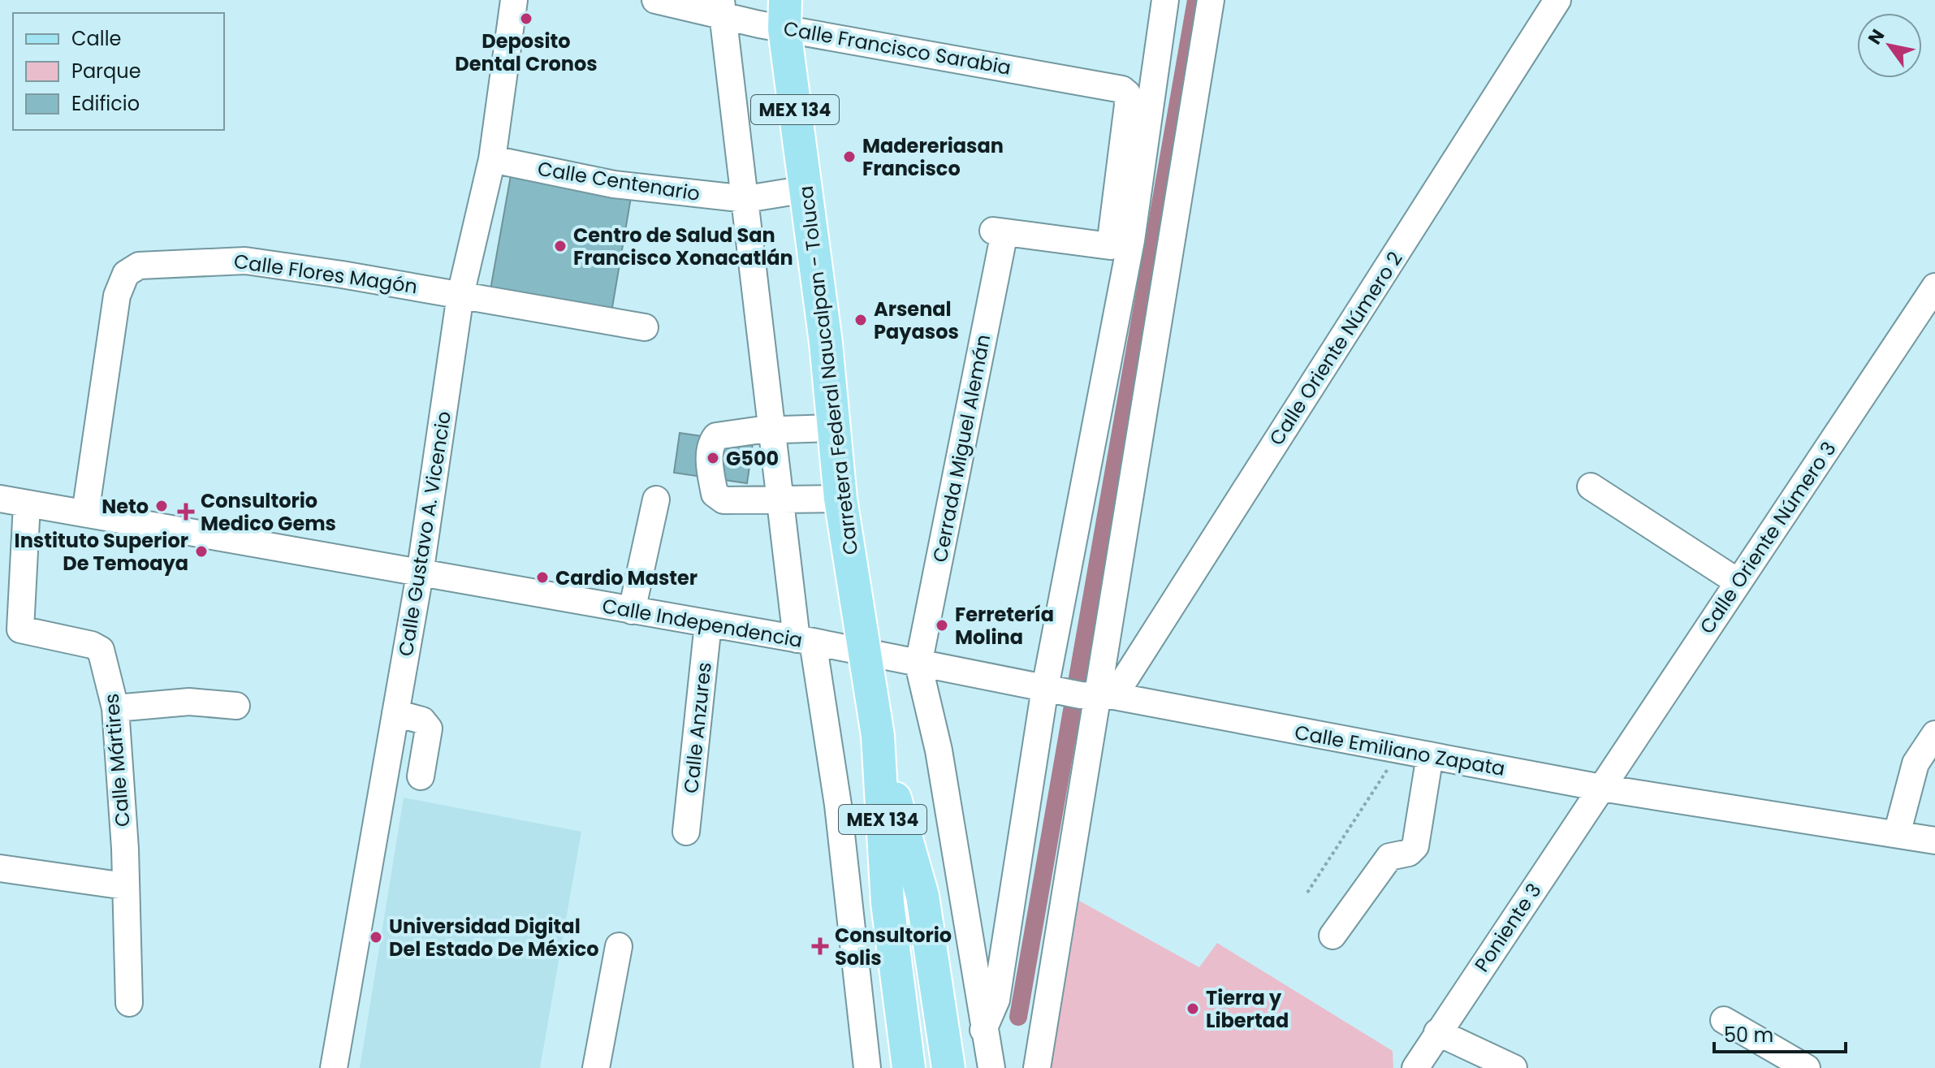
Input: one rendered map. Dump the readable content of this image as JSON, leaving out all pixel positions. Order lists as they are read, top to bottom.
{
  "streets": {
    "main road": ["MEX 134", "Carretera Federal Naucalpan - Toluca"],
    "street": [
      "Calle Francisco Sarabia",
      "Calle Centenario",
      "Calle Flores Magón",
      "Calle Oriente Número 2",
      "Cerrada Miguel Alemán",
      "Calle Gustavo A. Vicencio",
      "Calle Oriente Número 3",
      "Calle Independencia",
      "Calle Anzures",
      "Calle Emiliano Zapata",
      "Calle Mártires",
      "Poniente 3"
    ]
  },
  "crossings": [
    ["Calle Francisco Sarabia", "Carretera Federal Naucalpan - Toluca"],
    ["Calle Francisco Sarabia", "Cerrada Miguel Alemán"],
    ["Calle Centenario", "Carretera Federal Naucalpan - Toluca"],
    ["Calle Centenario", "Calle Gustavo A. Vicencio"],
    ["Calle Flores Magón", "Calle Gustavo A. Vicencio"],
    ["Calle Flores Magón", "Calle Independencia"],
    ["Calle Oriente Número 2", "Calle Emiliano Zapata"],
    ["Carretera Federal Naucalpan - Toluca", "Calle Independencia"],
    ["Carretera Federal Naucalpan - Toluca", "Calle Emiliano Zapata"],
    ["Cerrada Miguel Alemán", "Calle Emiliano Zapata"],
    ["Calle Gustavo A. Vicencio", "Calle Independencia"],
    ["Calle Oriente Número 3", "Calle Emiliano Zapata"],
    ["Calle Oriente Número 3", "Poniente 3"],
    ["Calle Independencia", "Calle Anzures"],
    ["Calle Independencia", "Calle Emiliano Zapata"],
    ["Calle Independencia", "Calle Mártires"],
    ["Calle Emiliano Zapata", "Poniente 3"]
  ],
  "places": {
    "other": [
      "Deposito Dental Cronos",
      "Madereriasan Francisco",
      "Centro de Salud San Francisco Xonacatlán",
      "Arsenal Payasos",
      "G500",
      "Neto",
      "Instituto Superior De Temoaya",
      "Cardio Master",
      "Ferretería Molina",
      "Universidad Digital Del Estado De México",
      "Tierra y Libertad"
    ],
    "health": ["Consultorio Medico Gems", "Consultorio Solis"]
  },
  "legend": ["Calle", "Parque", "Edificio"],
  "scale_bar": "50 m",
  "north": "top left"
}
